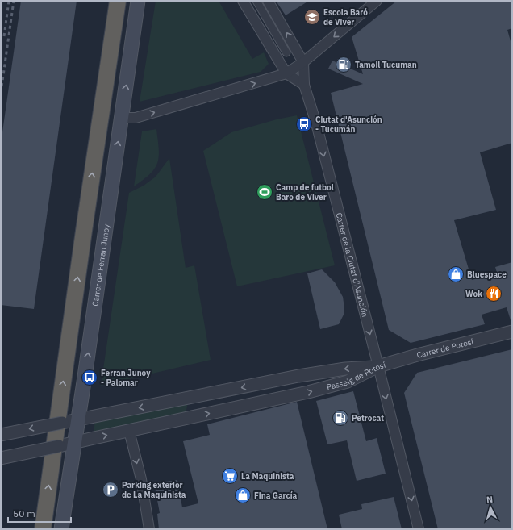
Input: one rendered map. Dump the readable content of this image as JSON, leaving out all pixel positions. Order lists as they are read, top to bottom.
{
  "streets": {
    "main road": ["Carrer de Ferran Junoy"],
    "street": ["Carrer de la Ciutat d'Asunción", "Carrer de Potosí", "Passeig de Potosí"]
  },
  "crossings": [
    ["Carrer de la Ciutat d'Asunción", "Carrer de Potosí"],
    ["Carrer de la Ciutat d'Asunción", "Passeig de Potosí"],
    ["Carrer de Ferran Junoy", "Passeig de Potosí"],
    ["Carrer de Potosí", "Passeig de Potosí"]
  ],
  "one_way": ["Carrer de la Ciutat d'Asunción", "Carrer de Ferran Junoy"],
  "places": {
    "school or university": ["Escola Baró de Viver"],
    "fuel station": ["Tamoil Tucuman", "Petrocat"],
    "bus stop": ["Ciutat d'Asunción - Tucumán", "Ferran Junoy - Palomar"],
    "sports": ["Camp de futbol Baro de Viver"],
    "shop": ["Bluespace", "Fina García"],
    "restaurant": ["Wok"],
    "supermarket": ["La Maquinista"],
    "parking": ["Parking exterior de La Maquinista"]
  },
  "scale_bar": "50 m",
  "north": "top"
}
